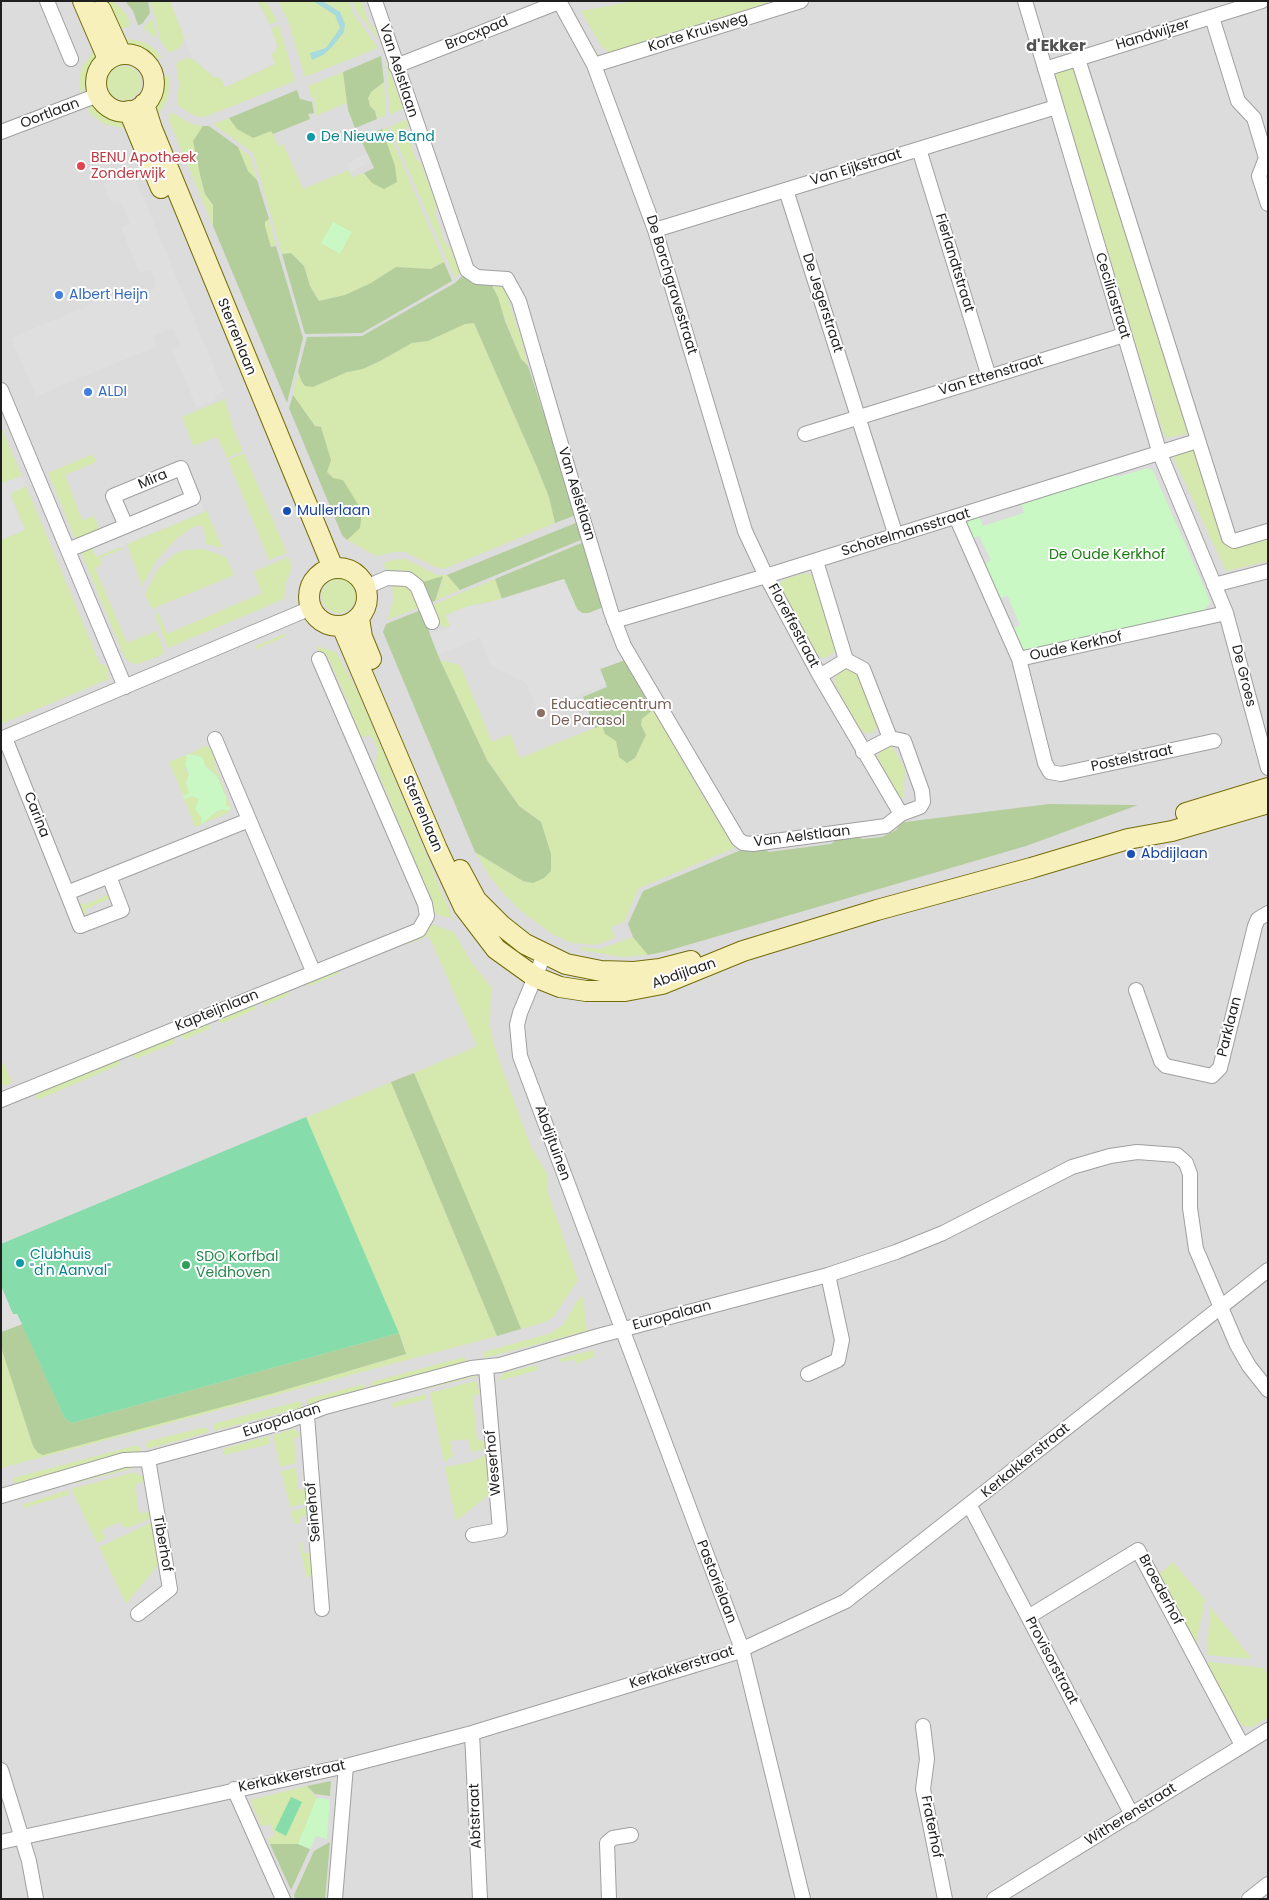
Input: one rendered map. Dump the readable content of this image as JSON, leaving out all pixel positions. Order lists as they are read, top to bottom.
{
  "streets": {
    "street": [
      "Korte Kruisweg",
      "Brocxpad",
      "Handwijzer",
      "Van Aelstlaan",
      "Oortlaan",
      "Van Eijkstraat",
      "Fierlandtstraat",
      "De Borchgravestraat",
      "Ceciliastraat",
      "De Jegerstraat",
      "Sterrenlaan",
      "Van Ettenstraat",
      "Mira",
      "Schotelmansstraat",
      "Floreffestraat",
      "Oude Kerkhof",
      "De Groes",
      "Postelstraat",
      "Carina",
      "Abdijlaan",
      "Kapteijnlaan",
      "Parklaan",
      "Abdijtuinen",
      "Europalaan",
      "Kerkakkerstraat",
      "Weserhof",
      "Seinehof",
      "Tiberhof",
      "Pastorielaan",
      "Broederhof",
      "Provisorstraat",
      "Witherenstraat",
      "Abtstraat",
      "Fraterhof"
    ]
  },
  "crossings": [
    ["Korte Kruisweg", "De Borchgravestraat"],
    ["Brocxpad", "Van Aelstlaan"],
    ["Brocxpad", "De Borchgravestraat"],
    ["Handwijzer", "Ceciliastraat"],
    ["Van Aelstlaan", "Schotelmansstraat"],
    ["Van Aelstlaan", "Floreffestraat"],
    ["Oortlaan", "Sterrenlaan"],
    ["Van Eijkstraat", "Fierlandtstraat"],
    ["Van Eijkstraat", "De Borchgravestraat"],
    ["Van Eijkstraat", "Ceciliastraat"],
    ["Van Eijkstraat", "De Jegerstraat"],
    ["Fierlandtstraat", "Van Ettenstraat"],
    ["De Borchgravestraat", "Schotelmansstraat"],
    ["De Borchgravestraat", "Floreffestraat"],
    ["Ceciliastraat", "Van Ettenstraat"],
    ["Ceciliastraat", "Schotelmansstraat"],
    ["Ceciliastraat", "De Groes"],
    ["De Jegerstraat", "Van Ettenstraat"],
    ["De Jegerstraat", "Schotelmansstraat"],
    ["Sterrenlaan", "Abdijlaan"],
    ["Sterrenlaan", "Abdijtuinen"],
    ["Schotelmansstraat", "Floreffestraat"],
    ["Schotelmansstraat", "Oude Kerkhof"],
    ["Oude Kerkhof", "De Groes"],
    ["Oude Kerkhof", "Postelstraat"],
    ["Abdijlaan", "Abdijtuinen"],
    ["Abdijtuinen", "Europalaan"],
    ["Abdijtuinen", "Pastorielaan"],
    ["Europalaan", "Kerkakkerstraat"],
    ["Europalaan", "Weserhof"],
    ["Europalaan", "Seinehof"],
    ["Europalaan", "Tiberhof"],
    ["Europalaan", "Pastorielaan"],
    ["Kerkakkerstraat", "Pastorielaan"],
    ["Kerkakkerstraat", "Provisorstraat"],
    ["Kerkakkerstraat", "Abtstraat"],
    ["Broederhof", "Provisorstraat"],
    ["Broederhof", "Witherenstraat"],
    ["Provisorstraat", "Witherenstraat"]
  ],
  "districts": ["d'Ekker"],
  "parks": ["De Oude Kerkhof"],
  "places": [
    "De Nieuwe Band",
    "BENU Apotheek Zonderwijk",
    "Albert Heijn",
    "ALDI",
    "Mullerlaan",
    "Educatiecentrum De Parasol",
    "Abdijlaan",
    "Clubhuis \"d'n Aanval\"",
    "SDO Korfbal Veldhoven"
  ]
}
